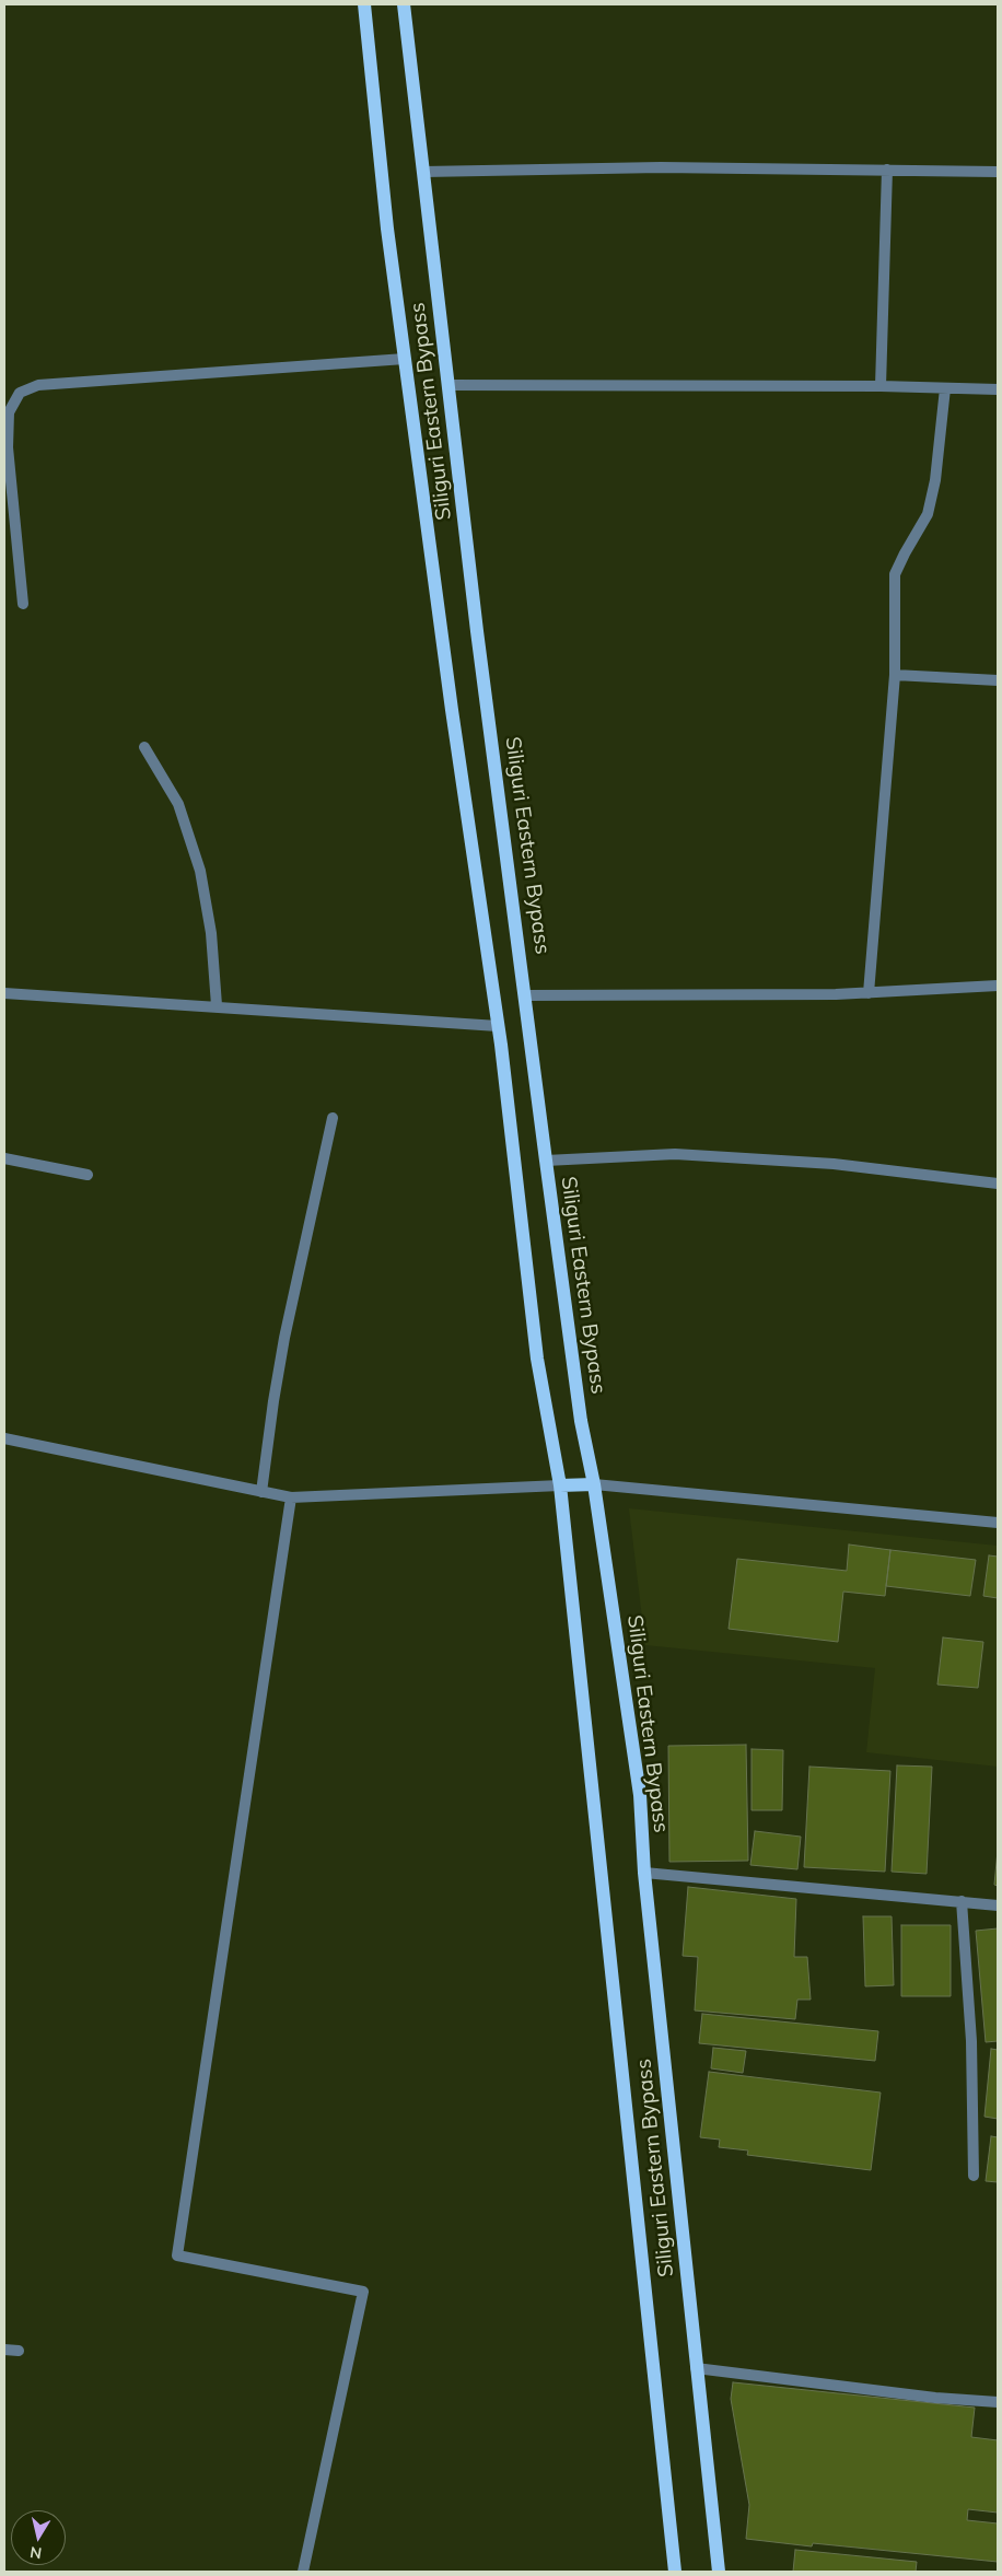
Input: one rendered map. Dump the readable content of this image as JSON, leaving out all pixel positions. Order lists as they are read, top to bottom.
{
  "streets": {
    "main road": ["Siliguri Eastern Bypass"]
  },
  "north": "bottom"
}
